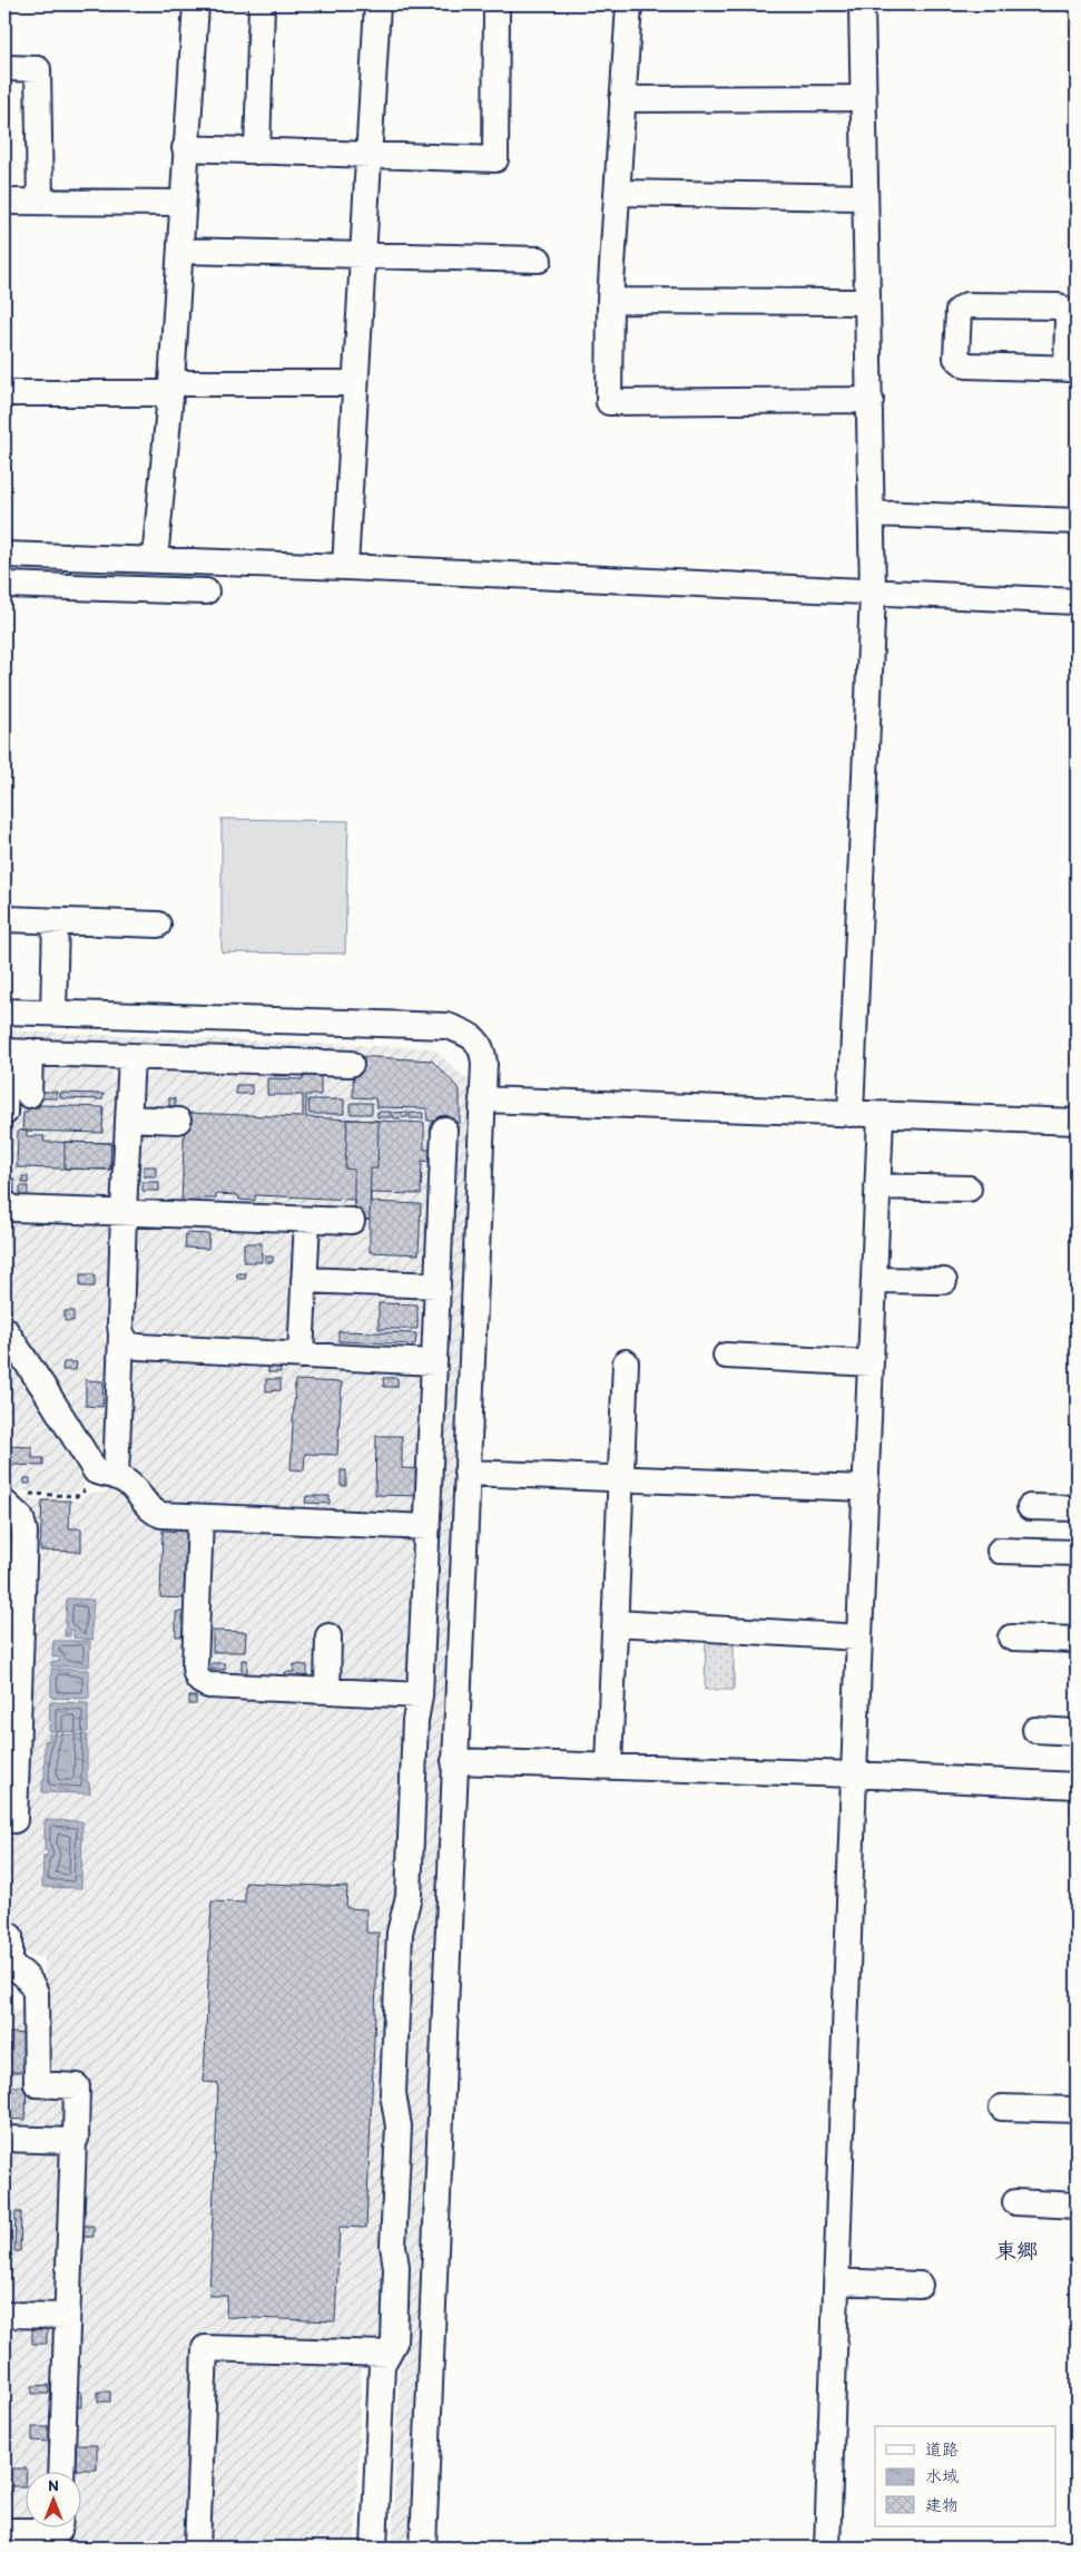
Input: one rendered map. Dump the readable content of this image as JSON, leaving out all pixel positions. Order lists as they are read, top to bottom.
{
  "districts": ["東郷"],
  "legend": ["道路", "水域", "建物"],
  "north": "top"
}
